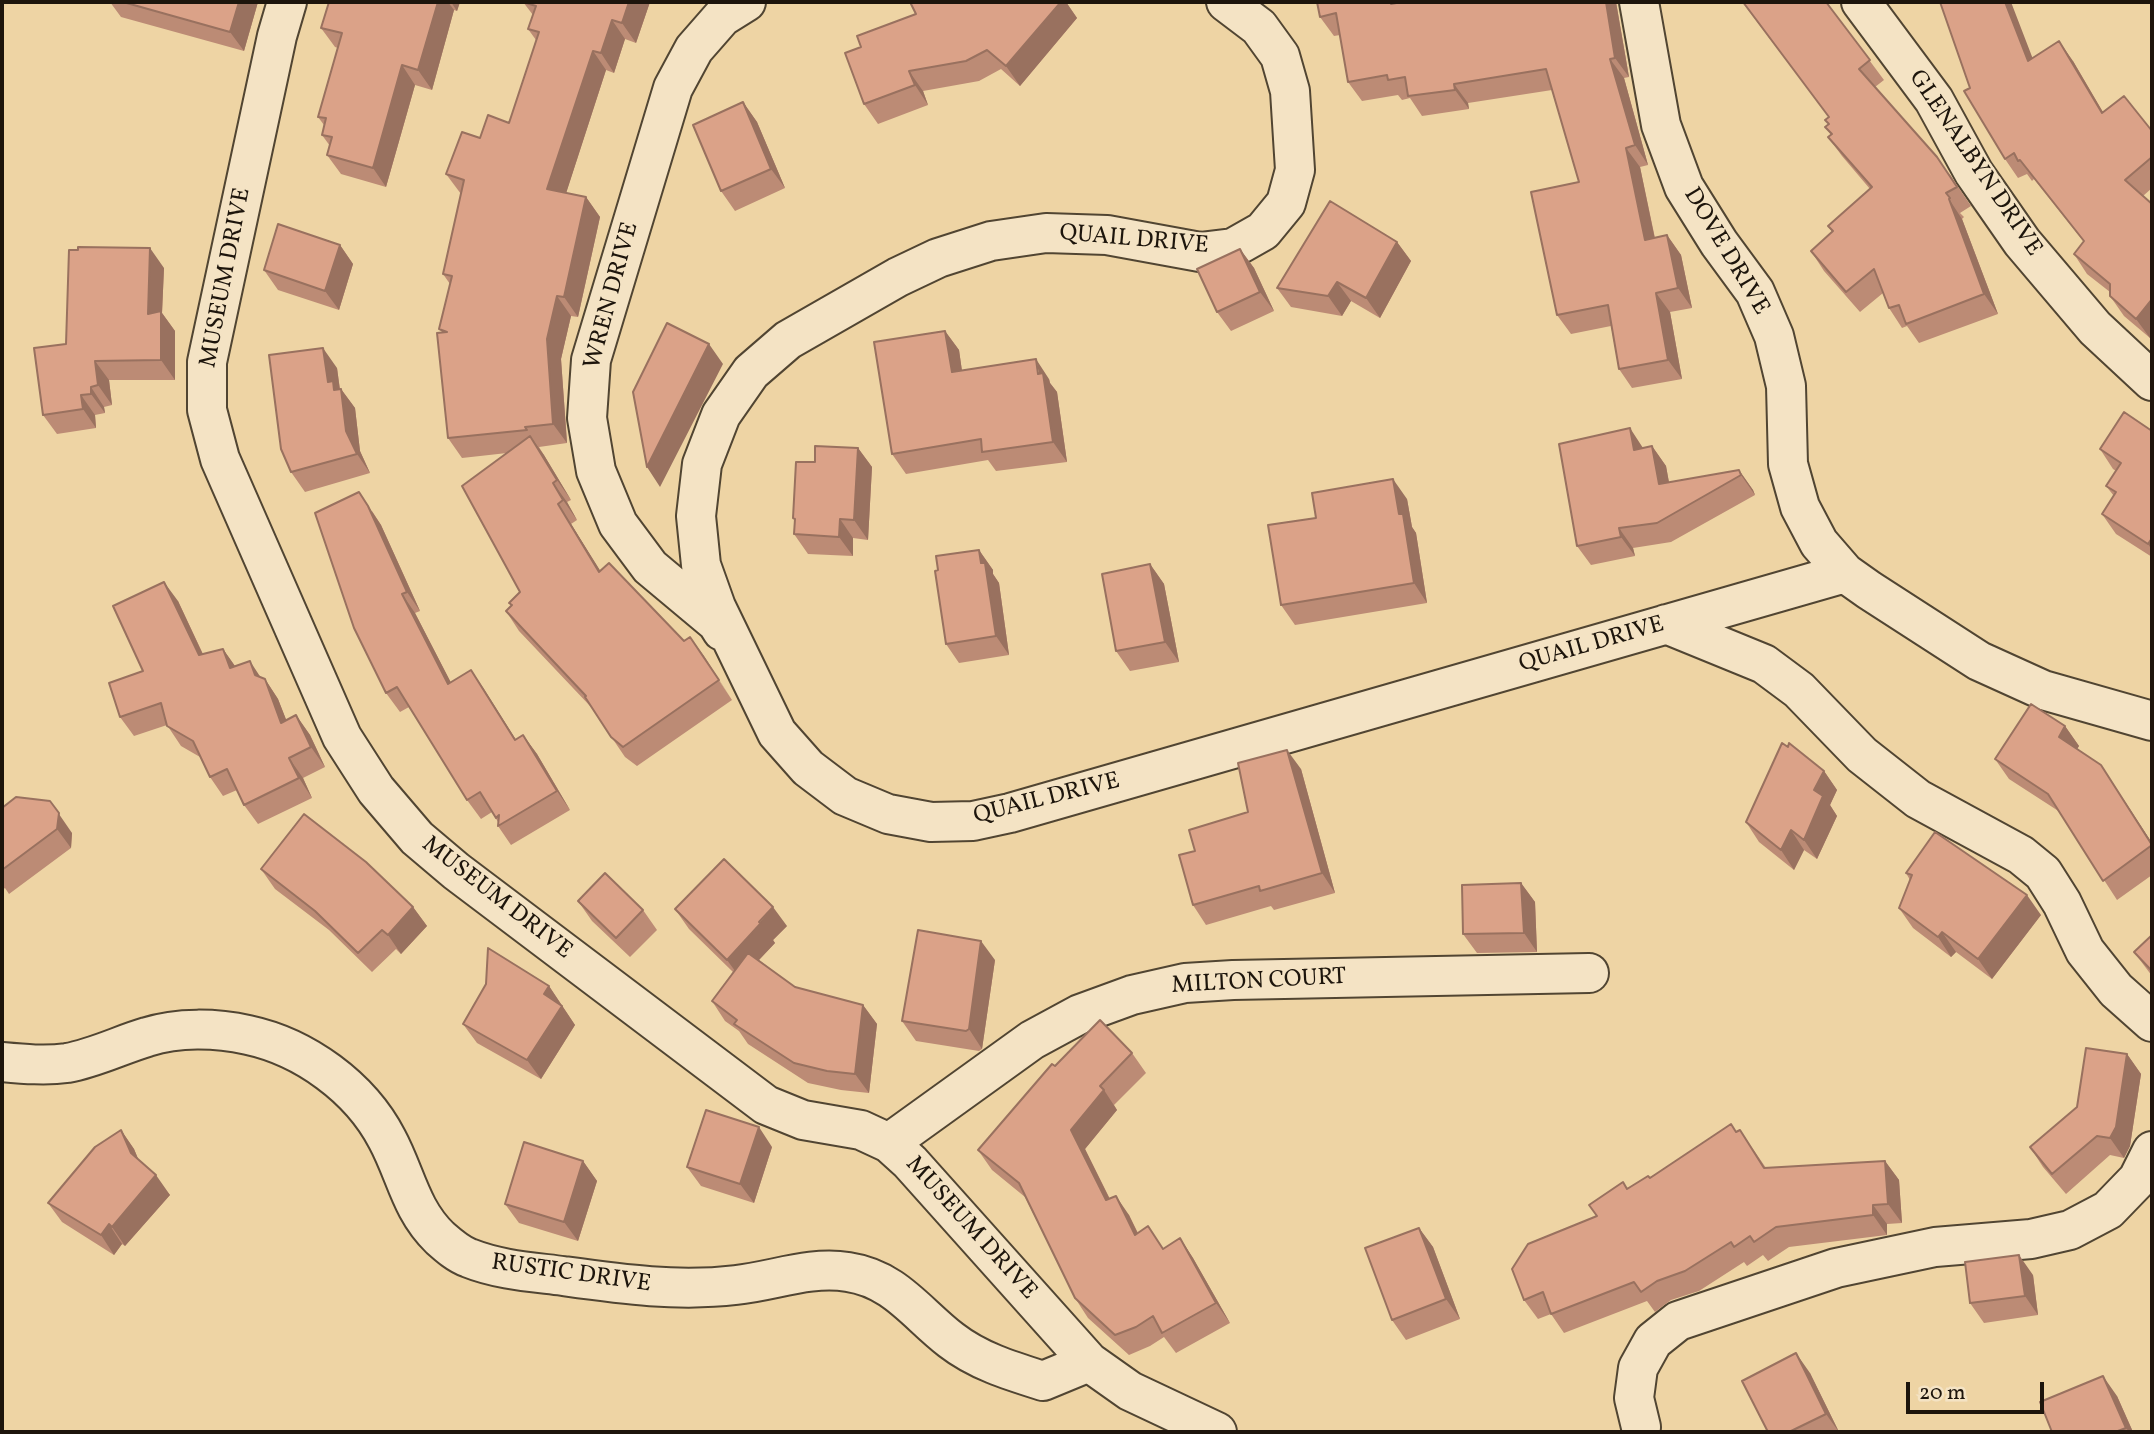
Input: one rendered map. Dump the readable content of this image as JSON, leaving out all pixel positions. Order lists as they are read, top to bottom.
{
  "streets": {
    "street": [
      "GLENALBYN DRIVE",
      "QUAIL DRIVE",
      "DOVE DRIVE",
      "MUSEUM DRIVE",
      "WREN DRIVE",
      "MILTON COURT",
      "RUSTIC DRIVE"
    ]
  },
  "crossings": [
    ["QUAIL DRIVE", "DOVE DRIVE"],
    ["QUAIL DRIVE", "WREN DRIVE"],
    ["MUSEUM DRIVE", "MILTON COURT"],
    ["MUSEUM DRIVE", "RUSTIC DRIVE"]
  ],
  "scale_bar": "20 m"
}
